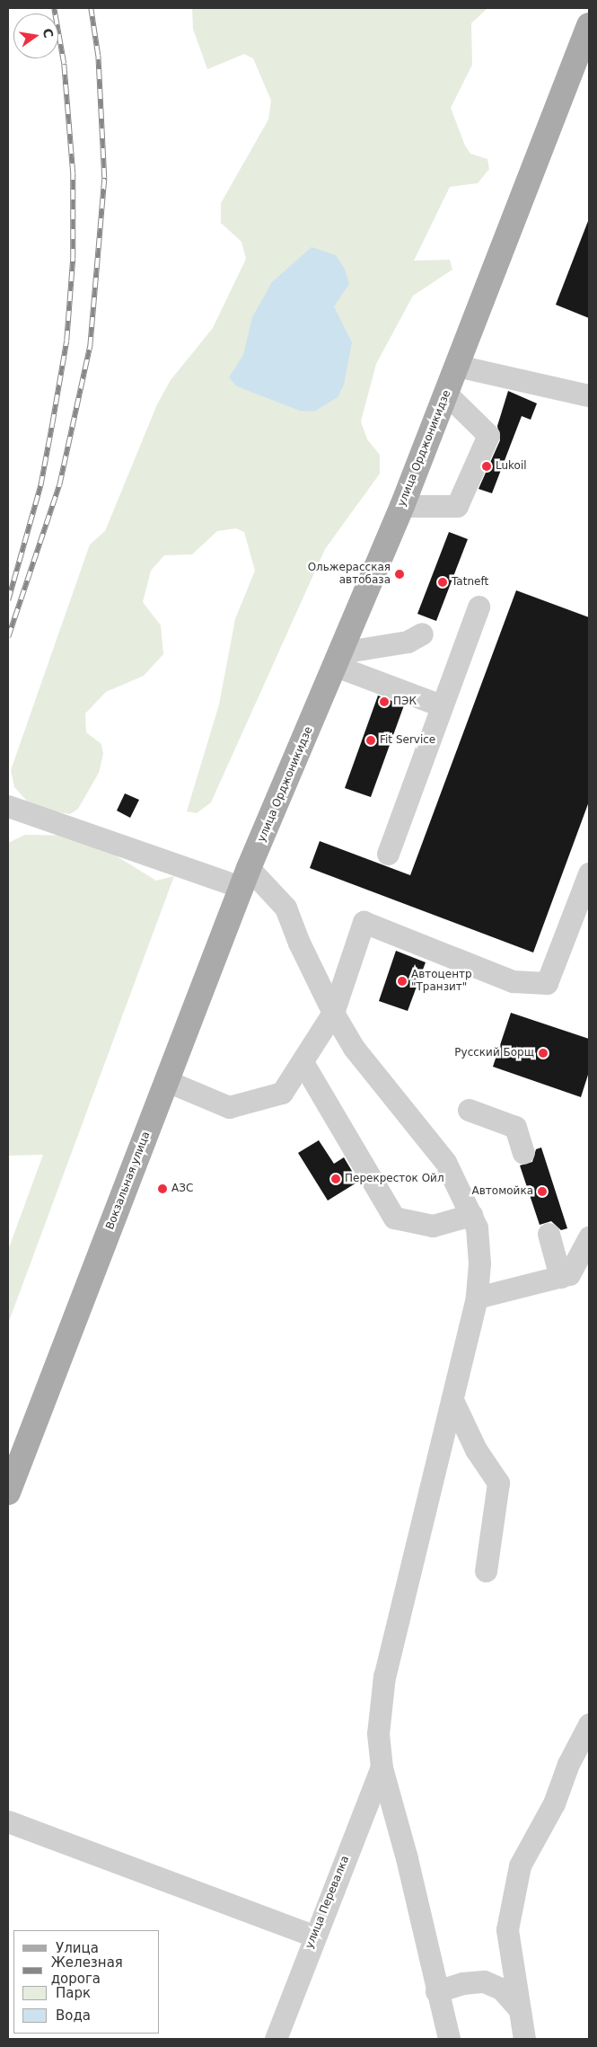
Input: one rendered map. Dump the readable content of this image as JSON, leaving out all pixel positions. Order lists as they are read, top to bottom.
{
  "streets": {
    "main road": ["улица Орджоникидзе", "Вокзальная улица"],
    "street": ["улица Перевалка"]
  },
  "crossings": [
    ["улица Орджоникидзе", "Вокзальная улица"]
  ],
  "places": [
    "Lukoil",
    "Ольжерасская автобаза",
    "Tatneft",
    "ПЭК",
    "Fit Service",
    "Автоцентр \"Транзит\"",
    "Русский Борщ",
    "Перекресток Ойл",
    "АЗС",
    "Автомойка"
  ],
  "legend": [
    "Улица",
    "Железная дорога",
    "Парк",
    "Вода"
  ],
  "north": "right"
}
